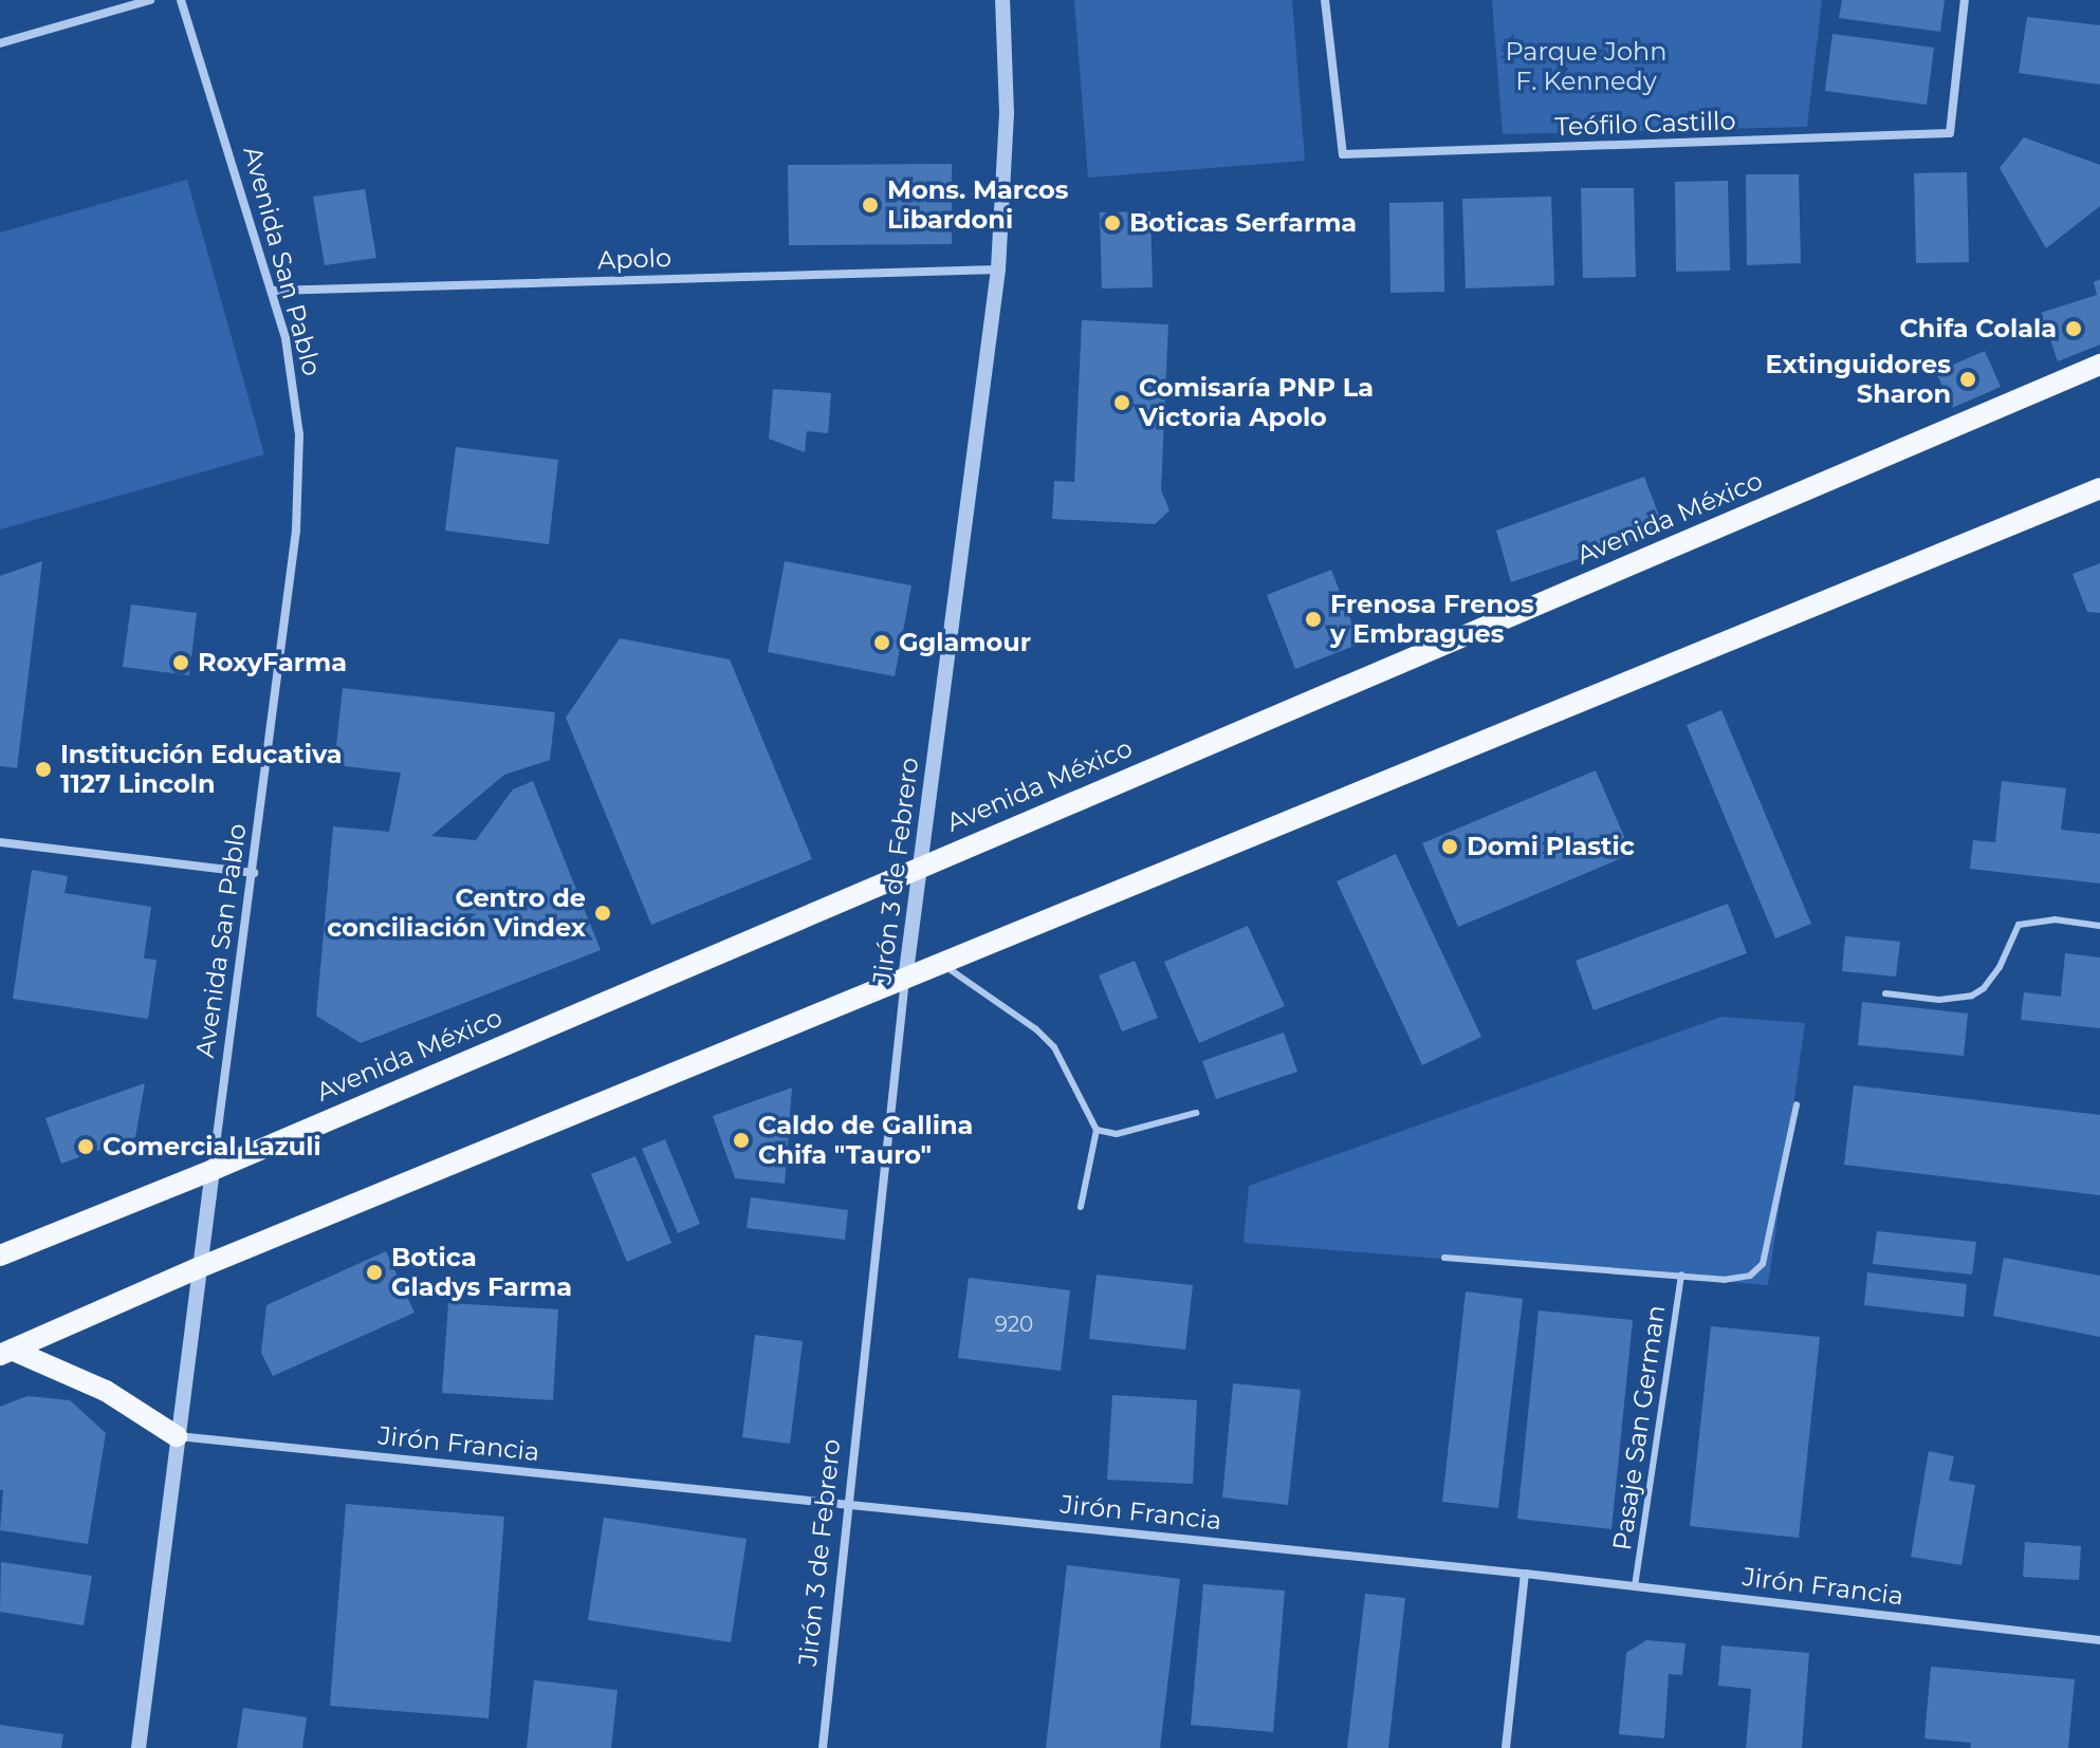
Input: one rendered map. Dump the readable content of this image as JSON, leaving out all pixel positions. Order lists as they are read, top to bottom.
{
  "streets": {
    "main road": ["Avenida México"],
    "street": [
      "Teófilo Castillo",
      "Apolo",
      "Avenida San Pablo",
      "Jirón 3 de Febrero",
      "Jirón Francia"
    ],
    "lane": ["Pasaje San German"]
  },
  "crossings": [
    ["Apolo", "Avenida San Pablo"],
    ["Apolo", "Jirón 3 de Febrero"],
    ["Avenida San Pablo", "Avenida México"],
    ["Avenida San Pablo", "Jirón Francia"],
    ["Avenida México", "Jirón 3 de Febrero"],
    ["Jirón 3 de Febrero", "Jirón Francia"],
    ["Pasaje San German", "Jirón Francia"]
  ],
  "parks": ["Parque John F. Kennedy"],
  "places": [
    "Mons. Marcos Libardoni",
    "Boticas Serfarma",
    "Chifa Colala",
    "Extinguidores Sharon",
    "Comisaría PNP La Victoria Apolo",
    "Frenosa Frenos y Embragues",
    "Gglamour",
    "RoxyFarma",
    "Institución Educativa 1127 Lincoln",
    "Domi Plastic",
    "Centro de conciliación Vindex",
    "Caldo de Gallina Chifa \"Tauro\"",
    "Comercial Lazuli",
    "Botica Gladys Farma"
  ],
  "house_numbers": ["920"]
}
